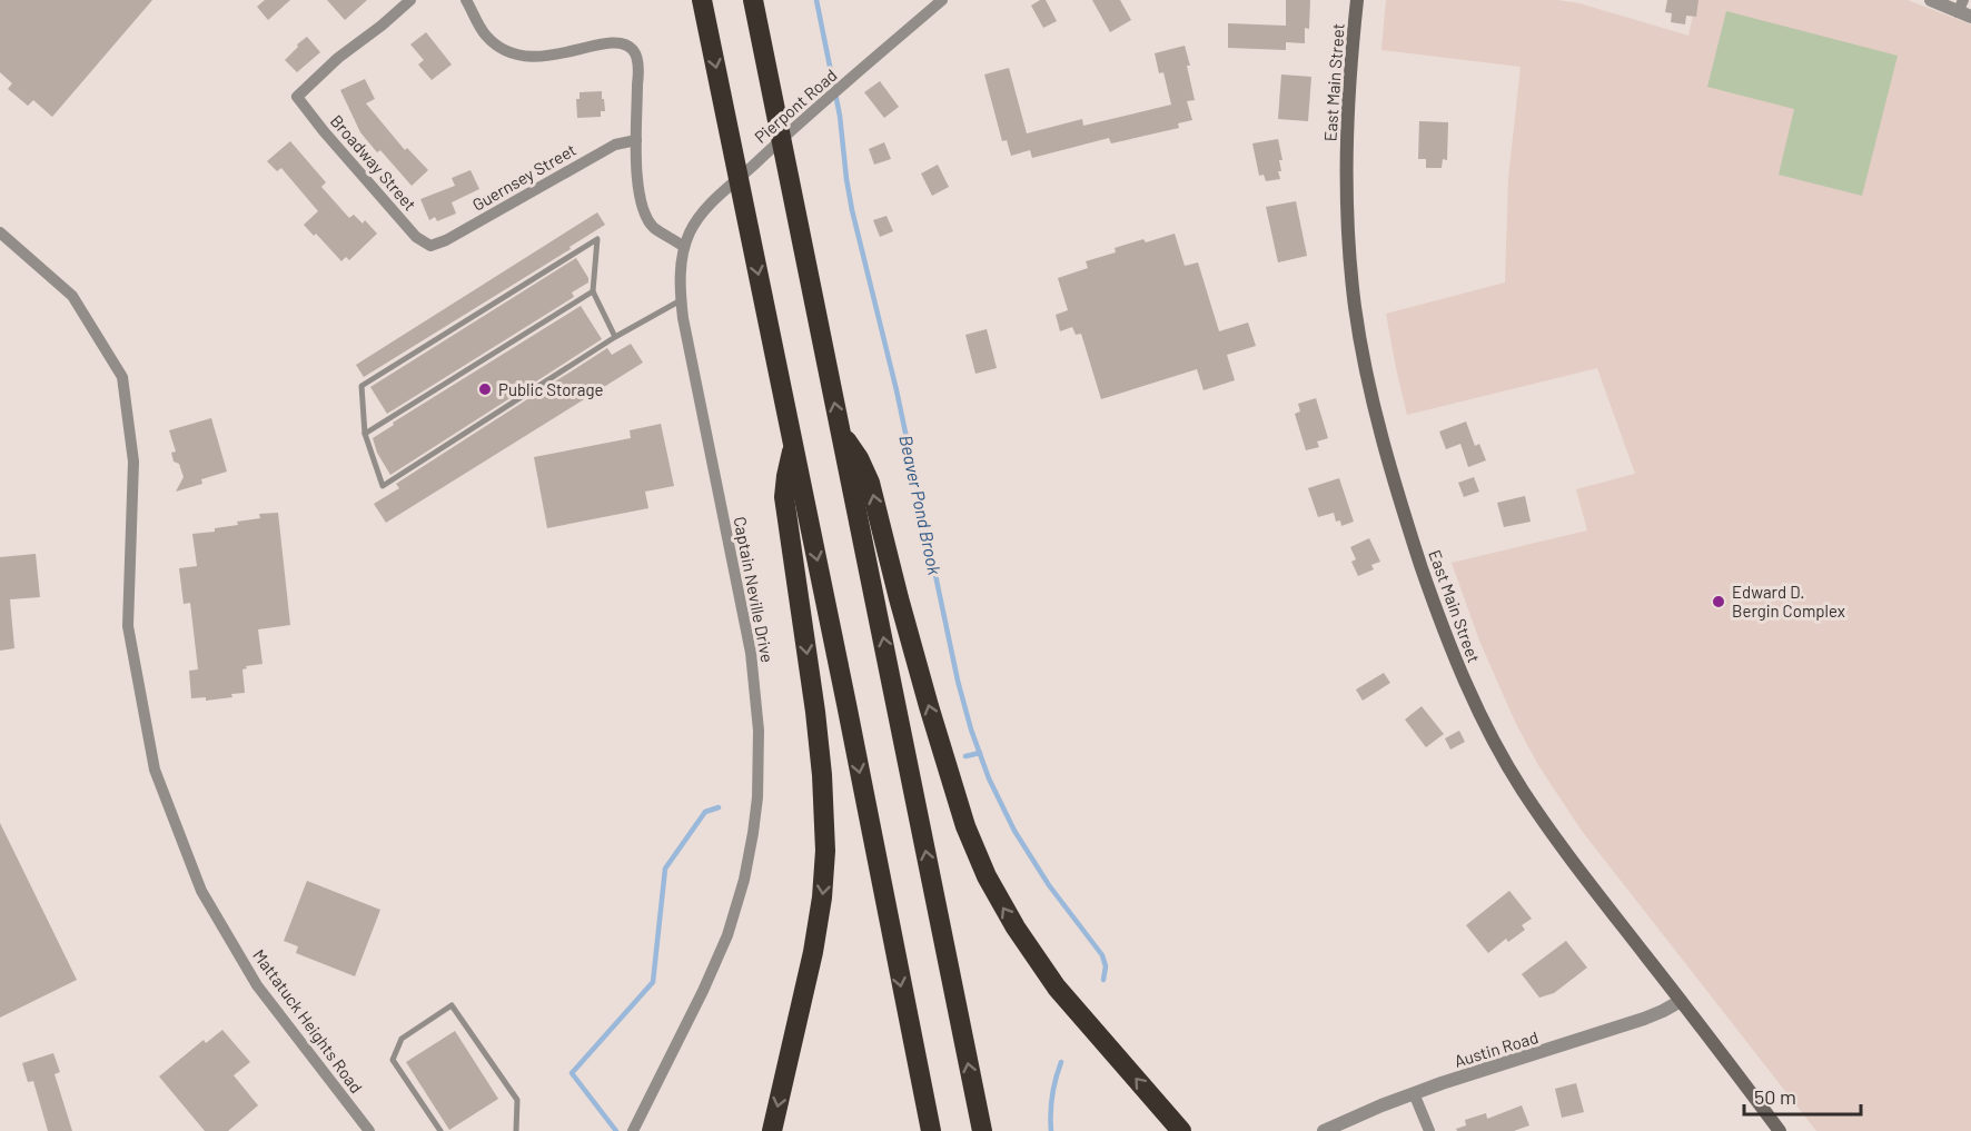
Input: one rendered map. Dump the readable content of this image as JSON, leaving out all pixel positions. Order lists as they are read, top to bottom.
{
  "streets": {
    "main road": ["East Main Street"],
    "street": [
      "Pierpont Road",
      "Broadway Street",
      "Guernsey Street",
      "Captain Neville Drive",
      "Mattatuck Heights Road",
      "Austin Road"
    ]
  },
  "crossings": [
    ["East Main Street", "Austin Road"],
    ["Pierpont Road", "Captain Neville Drive"],
    ["Broadway Street", "Guernsey Street"]
  ],
  "water": ["Beaver Pond Brook"],
  "places": ["Public Storage", "Edward D. Bergin Complex"],
  "scale_bar": "50 m"
}
